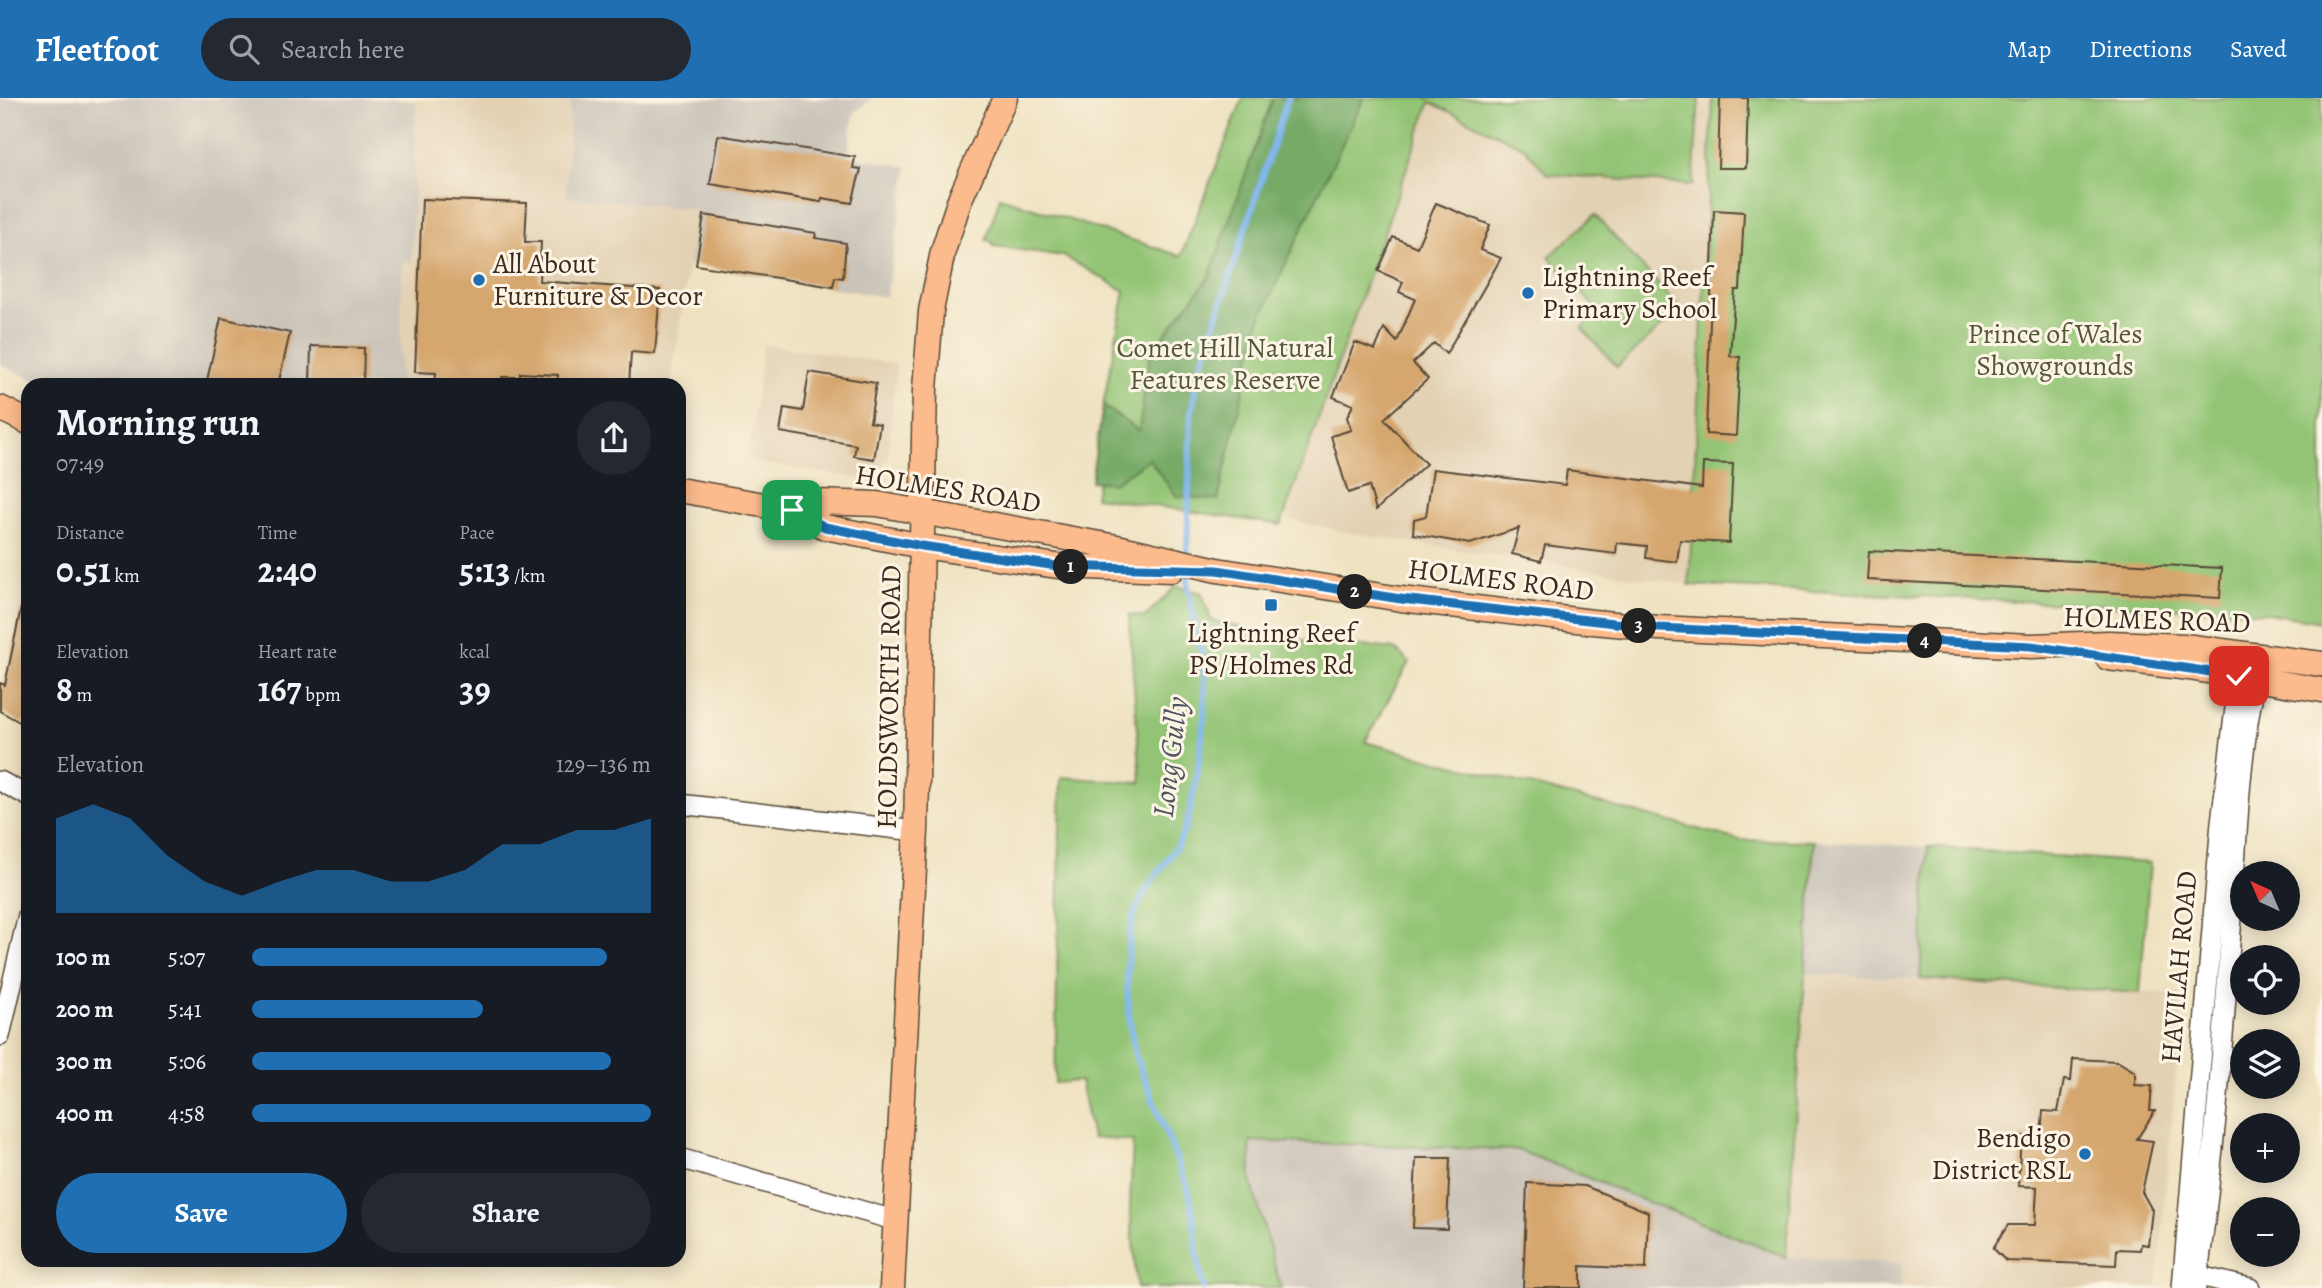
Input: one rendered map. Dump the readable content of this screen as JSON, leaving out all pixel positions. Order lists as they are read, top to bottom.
{
  "streets": {
    "main road": ["HOLMES ROAD", "HOLDSWORTH ROAD"],
    "street": ["HAVILAH ROAD"]
  },
  "crossings": [
    ["HOLMES ROAD", "HOLDSWORTH ROAD"],
    ["HOLMES ROAD", "HAVILAH ROAD"]
  ],
  "water": ["Long Gully"],
  "parks": ["Prince of Wales Showgrounds", "Comet Hill Natural Features Reserve"],
  "places": {
    "other": ["All About Furniture & Decor", "Lightning Reef Primary School", "Bendigo District RSL"],
    "transit": ["Lightning Reef PS/Holmes Rd"]
  },
  "north": "top left",
  "page": {
    "header": "Fleetfoot",
    "search": "Search here",
    "nav": ["Map", "Directions", "Saved"],
    "heading": ["Morning run", "07:49"],
    "stats": [
      ["Distance", "0.51 km"],
      ["Time", "2:40"],
      ["Pace", "5:13 /km"],
      ["Elevation", "8 m"],
      ["Heart rate", "167 bpm"],
      ["kcal", "39"]
    ],
    "pins": [
      "1",
      "2",
      "3",
      "4"
    ],
    "chart": ["Elevation", "129–136 m"],
    "map_buttons": ["+", "−"],
    "list": [
      {
        "name": "100 m",
        "note": "5:07"
      },
      {
        "name": "200 m",
        "note": "5:41"
      },
      {
        "name": "300 m",
        "note": "5:06"
      },
      {
        "name": "400 m",
        "note": "4:58"
      }
    ],
    "buttons": ["Save", "Share"]
  }
}
